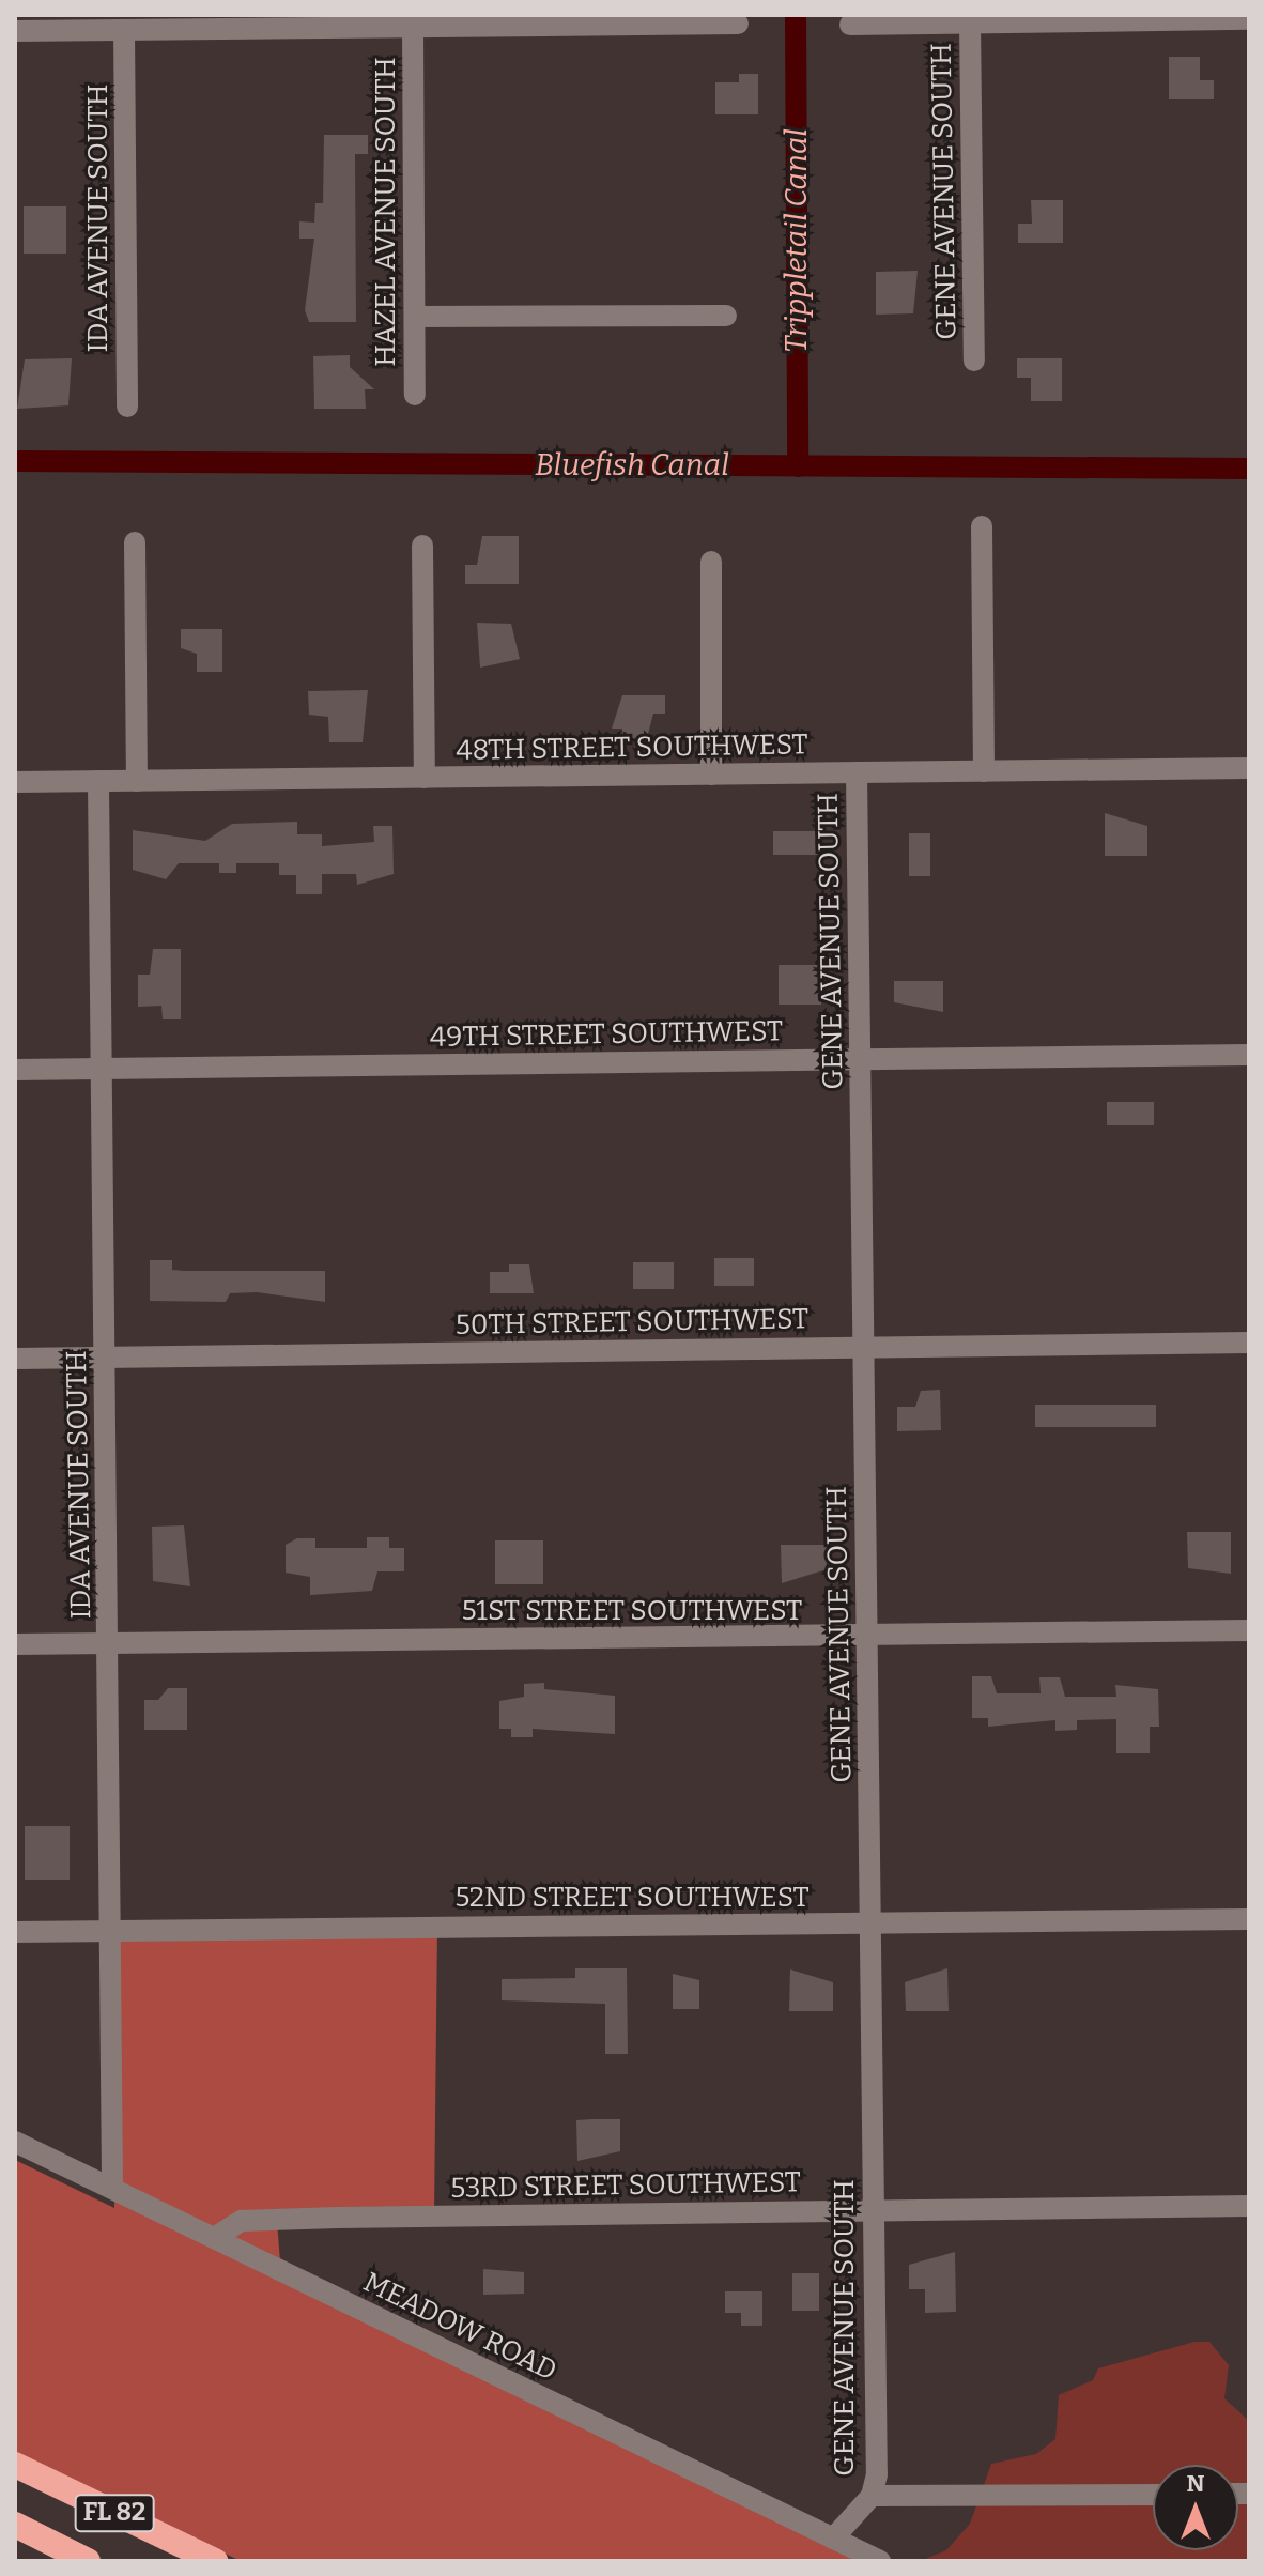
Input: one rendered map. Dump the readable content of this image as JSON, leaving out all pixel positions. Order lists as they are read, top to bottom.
{
  "streets": {
    "highway": ["FL 82"],
    "street": [
      "GENE AVENUE SOUTH",
      "HAZEL AVENUE SOUTH",
      "IDA AVENUE SOUTH",
      "48TH STREET SOUTHWEST",
      "49TH STREET SOUTHWEST",
      "50TH STREET SOUTHWEST",
      "51ST STREET SOUTHWEST",
      "52ND STREET SOUTHWEST",
      "53RD STREET SOUTHWEST",
      "MEADOW ROAD"
    ]
  },
  "crossings": [
    ["GENE AVENUE SOUTH", "48TH STREET SOUTHWEST"],
    ["GENE AVENUE SOUTH", "49TH STREET SOUTHWEST"],
    ["GENE AVENUE SOUTH", "50TH STREET SOUTHWEST"],
    ["GENE AVENUE SOUTH", "51ST STREET SOUTHWEST"],
    ["GENE AVENUE SOUTH", "52ND STREET SOUTHWEST"],
    ["GENE AVENUE SOUTH", "53RD STREET SOUTHWEST"],
    ["IDA AVENUE SOUTH", "48TH STREET SOUTHWEST"],
    ["IDA AVENUE SOUTH", "49TH STREET SOUTHWEST"],
    ["IDA AVENUE SOUTH", "50TH STREET SOUTHWEST"],
    ["IDA AVENUE SOUTH", "51ST STREET SOUTHWEST"],
    ["IDA AVENUE SOUTH", "52ND STREET SOUTHWEST"],
    ["IDA AVENUE SOUTH", "MEADOW ROAD"],
    ["53RD STREET SOUTHWEST", "MEADOW ROAD"]
  ],
  "water": ["Trippletail Canal", "Bluefish Canal"],
  "north": "top"
}
